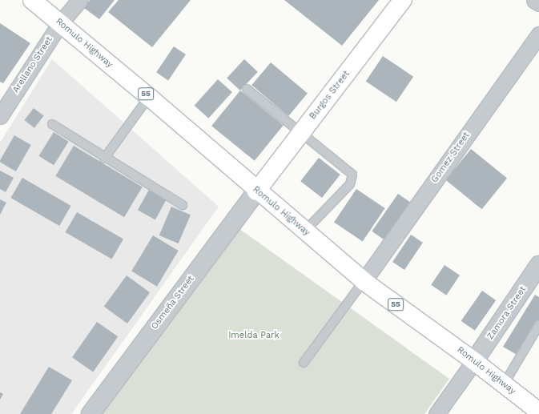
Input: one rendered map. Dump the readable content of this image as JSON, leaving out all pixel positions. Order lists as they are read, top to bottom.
{
  "streets": {
    "main road": ["Romulo Highway", "55", "Burgos Street"],
    "street": [
      "Arellano Street",
      "Gomez Street",
      "Osmeña Street",
      "Zamora Street"
    ]
  },
  "crossings": [
    ["Romulo Highway", "Arellano Street"],
    ["Romulo Highway", "Burgos Street"],
    ["Romulo Highway", "Gomez Street"],
    ["Romulo Highway", "Osmeña Street"],
    ["Romulo Highway", "Zamora Street"],
    ["Burgos Street", "Osmeña Street"]
  ],
  "parks": ["Imelda Park"]
}
